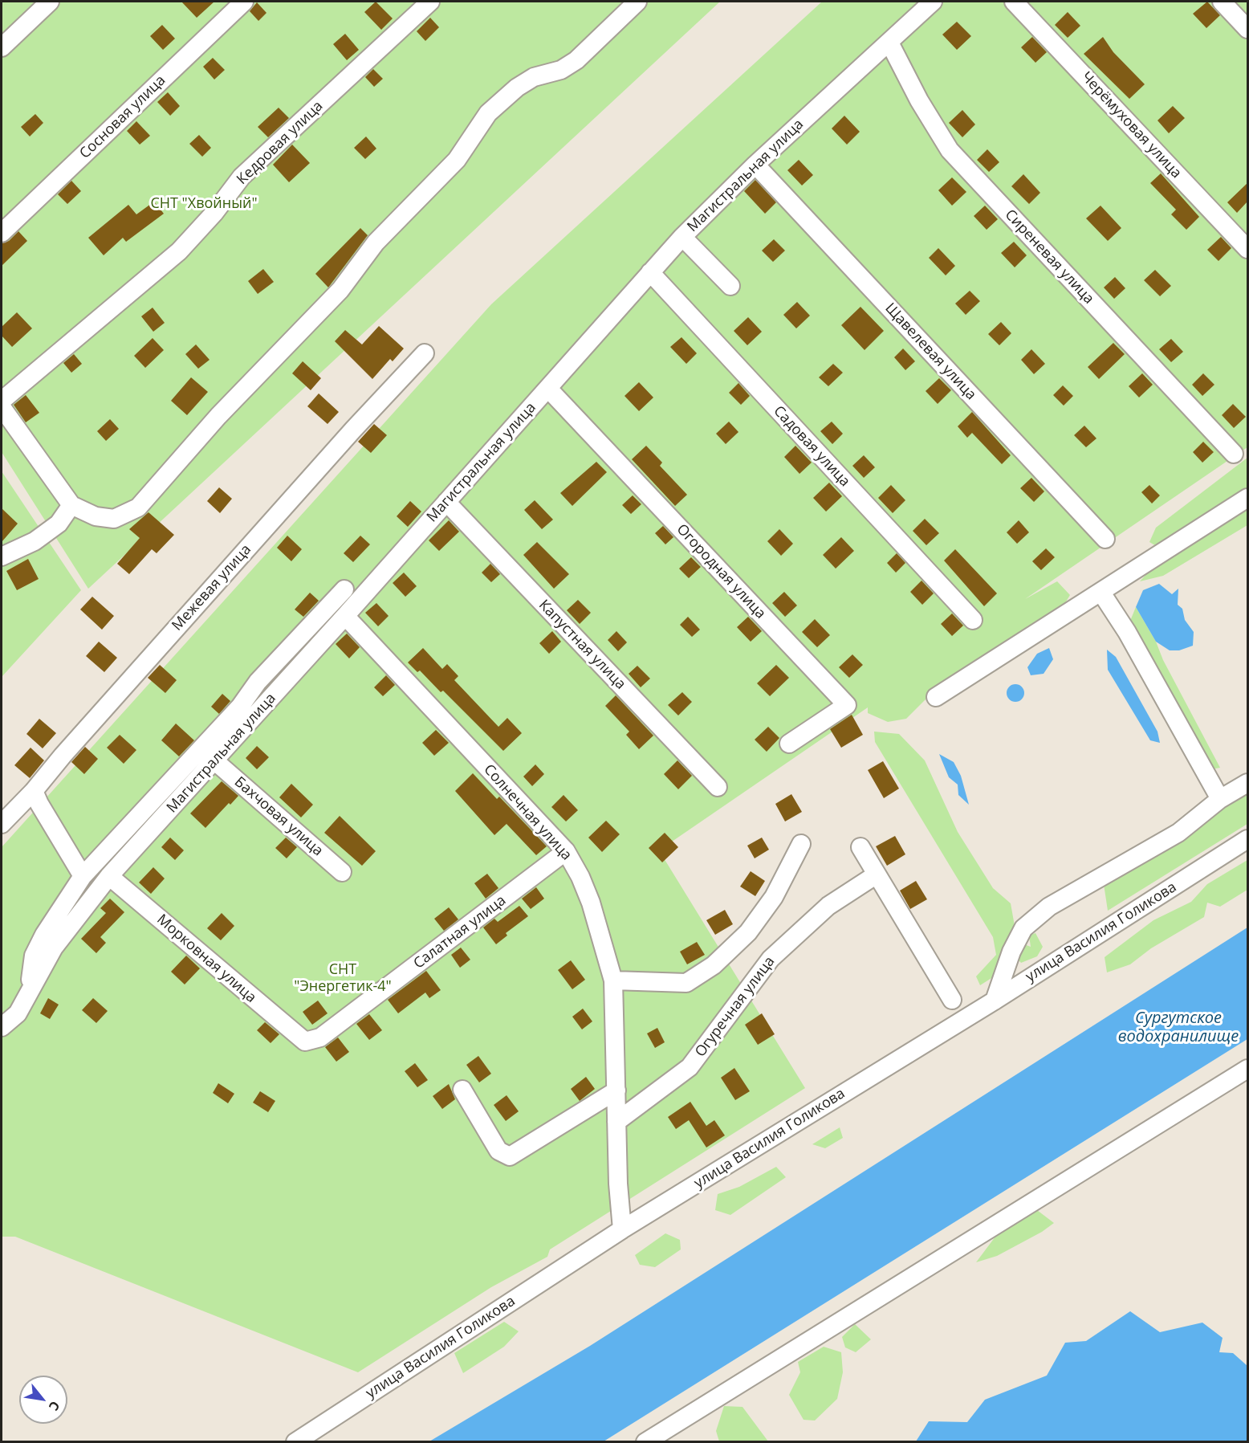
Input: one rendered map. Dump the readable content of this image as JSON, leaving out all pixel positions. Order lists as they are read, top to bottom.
{
  "streets": {
    "street": [
      "Сосновая улица",
      "Черёмуховая улица",
      "Кедровая улица",
      "Магистральная улица",
      "Сиреневая улица",
      "Щавелевая улица",
      "Садовая улица",
      "Огородная улица",
      "Межевая улица",
      "Капустная улица",
      "Солнечная улица",
      "Бахчовая улица",
      "Салатная улица",
      "улица Василия Голикова",
      "Морковная улица",
      "Огуречная улица"
    ]
  },
  "crossings": [
    ["Магистральная улица", "Сиреневая улица"],
    ["Магистральная улица", "Щавелевая улица"],
    ["Магистральная улица", "Садовая улица"],
    ["Магистральная улица", "Огородная улица"],
    ["Магистральная улица", "Капустная улица"],
    ["Магистральная улица", "Солнечная улица"],
    ["Магистральная улица", "Бахчовая улица"],
    ["Магистральная улица", "Морковная улица"],
    ["Солнечная улица", "Салатная улица"],
    ["Солнечная улица", "улица Василия Голикова"],
    ["Солнечная улица", "Огуречная улица"],
    ["Салатная улица", "Морковная улица"]
  ],
  "water": ["Сургутское водохранилище"],
  "parks": ["СНТ \"Хвойный\"", "СНТ \"Энергетик-4\""],
  "north": "bottom right"
}
